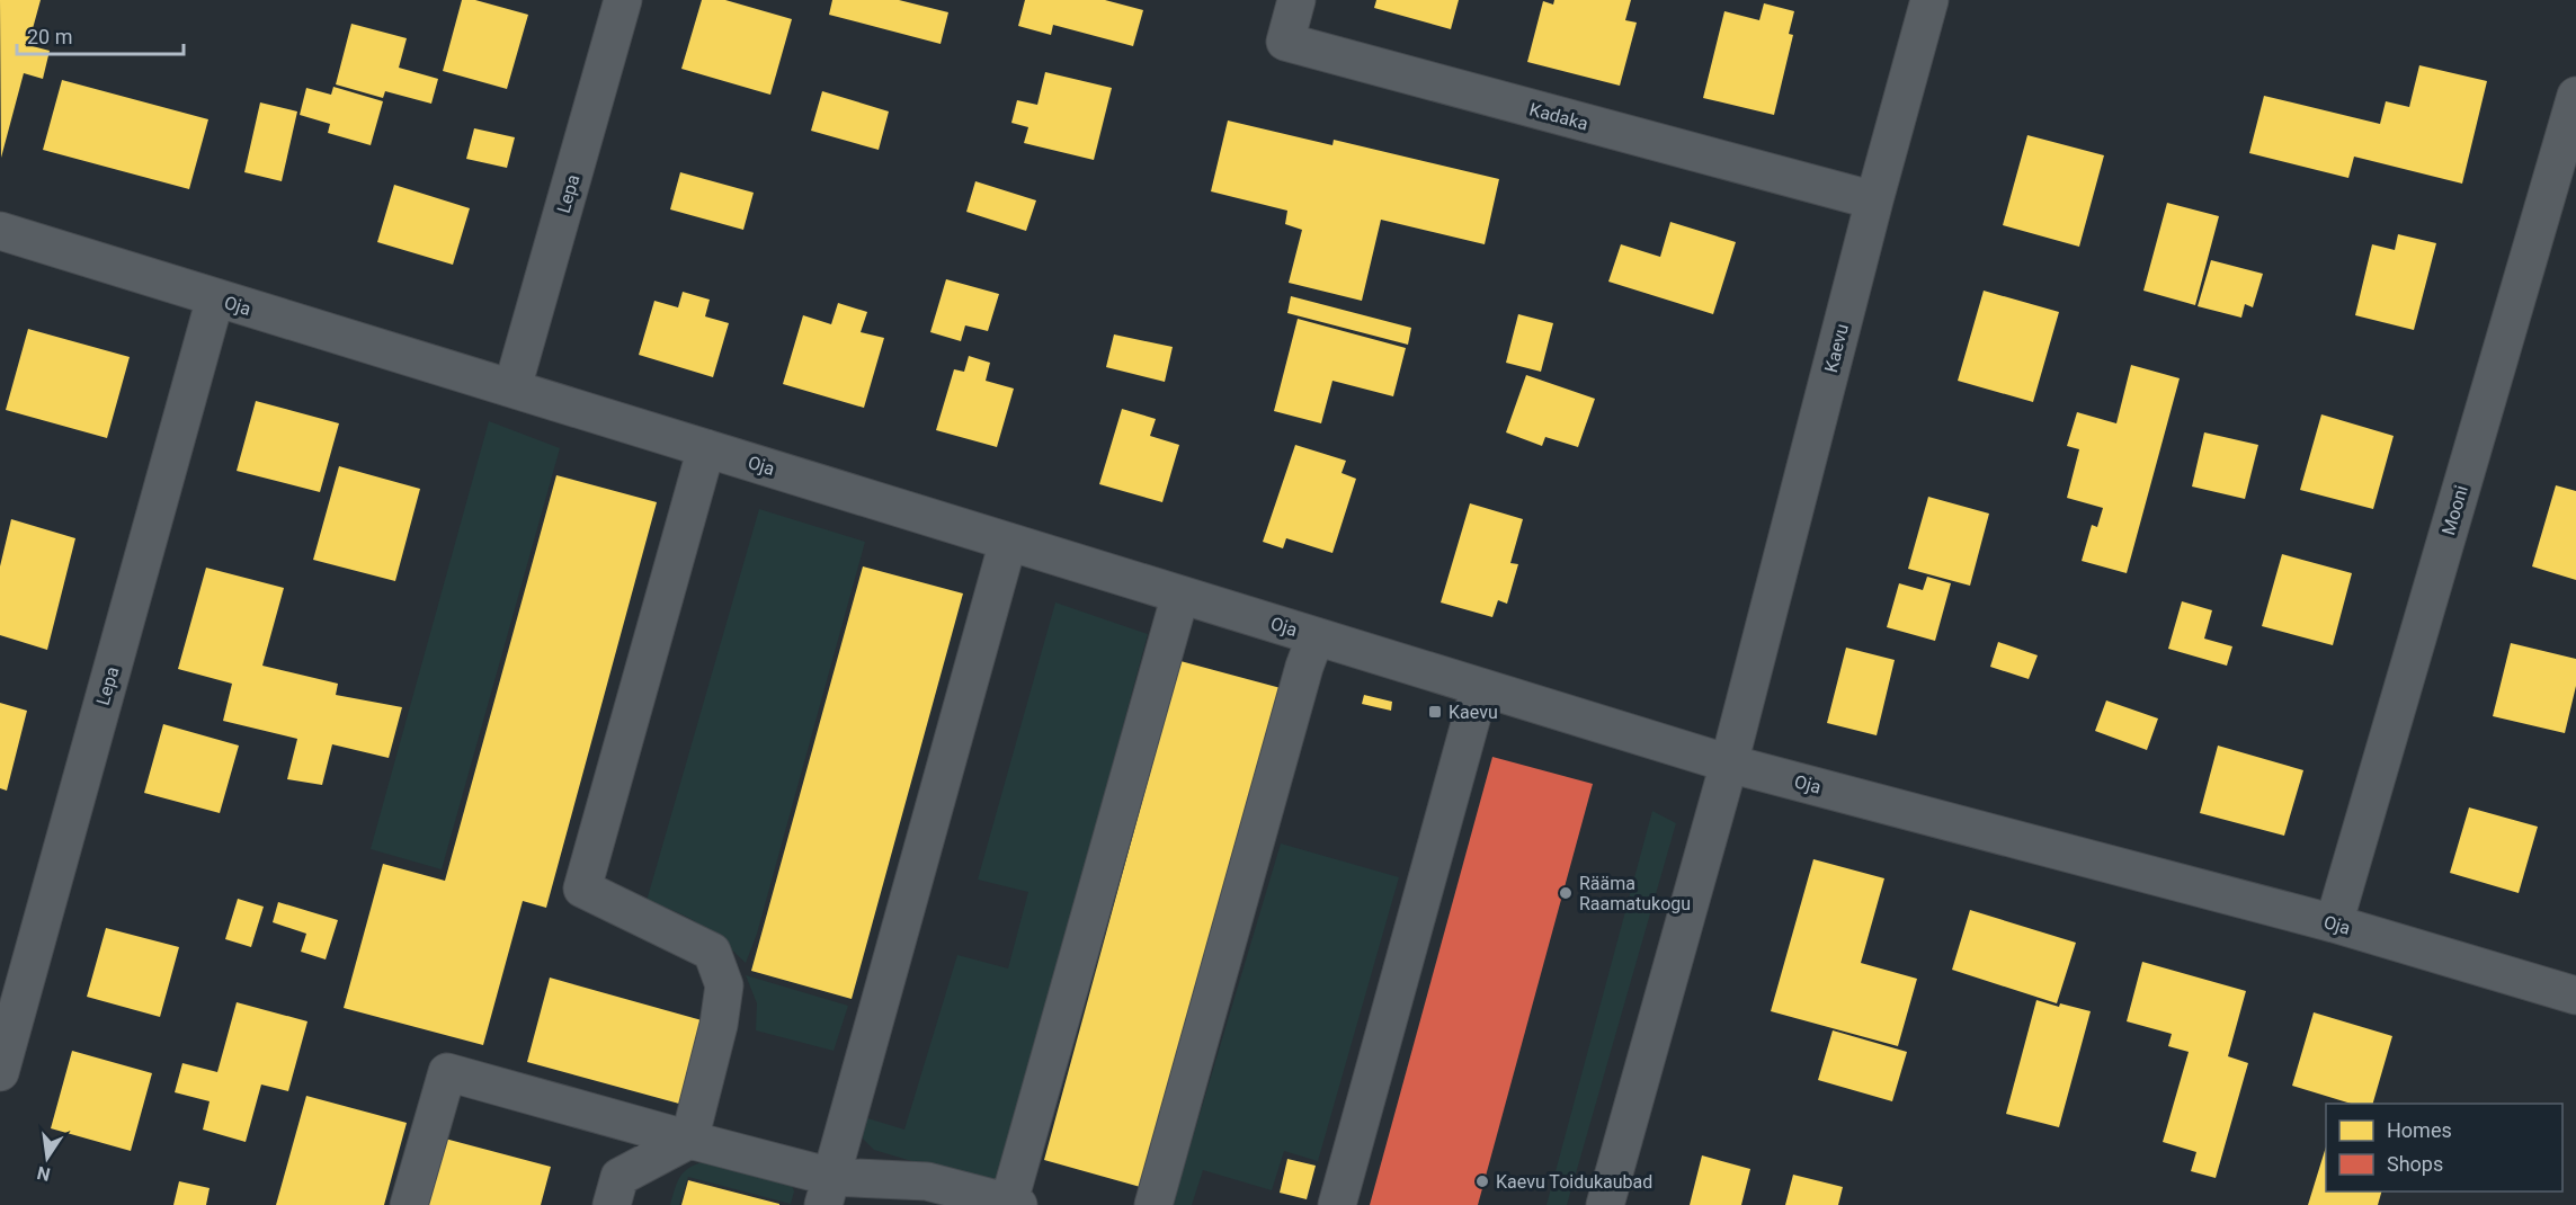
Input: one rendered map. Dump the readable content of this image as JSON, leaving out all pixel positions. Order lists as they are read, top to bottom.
{
  "streets": {
    "street": [
      "Kadaka",
      "Lepa",
      "Oja",
      "Kaevu",
      "Mooni"
    ]
  },
  "crossings": [
    ["Kadaka", "Kaevu"],
    ["Lepa", "Oja"],
    ["Oja", "Kaevu"],
    ["Oja", "Mooni"]
  ],
  "places": {
    "transit": ["Kaevu"],
    "other": ["Rääma Raamatukogu", "Kaevu Toidukaubad"]
  },
  "legend": ["Homes", "Shops"],
  "scale_bar": "20 m",
  "north": "bottom"
}
